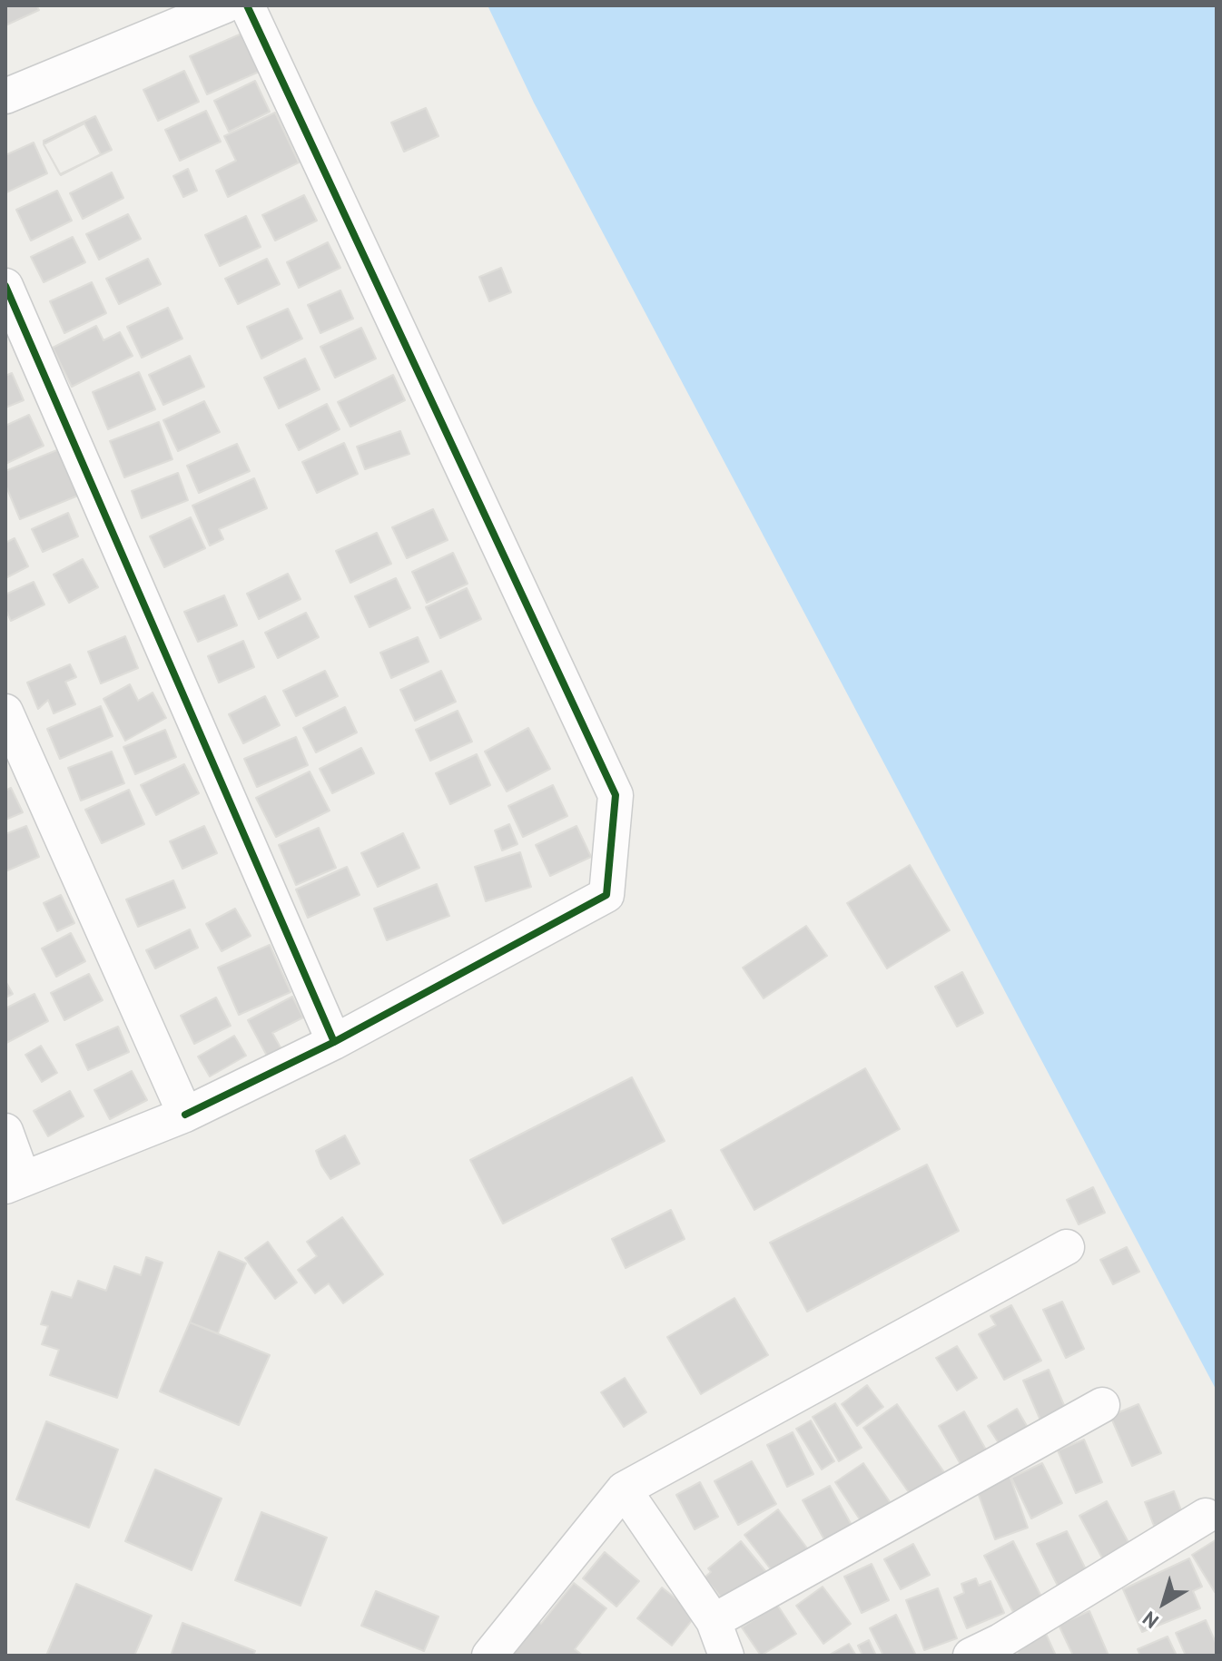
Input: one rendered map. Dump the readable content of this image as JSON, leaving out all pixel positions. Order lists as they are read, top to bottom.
{
  "north": "bottom left"
}
